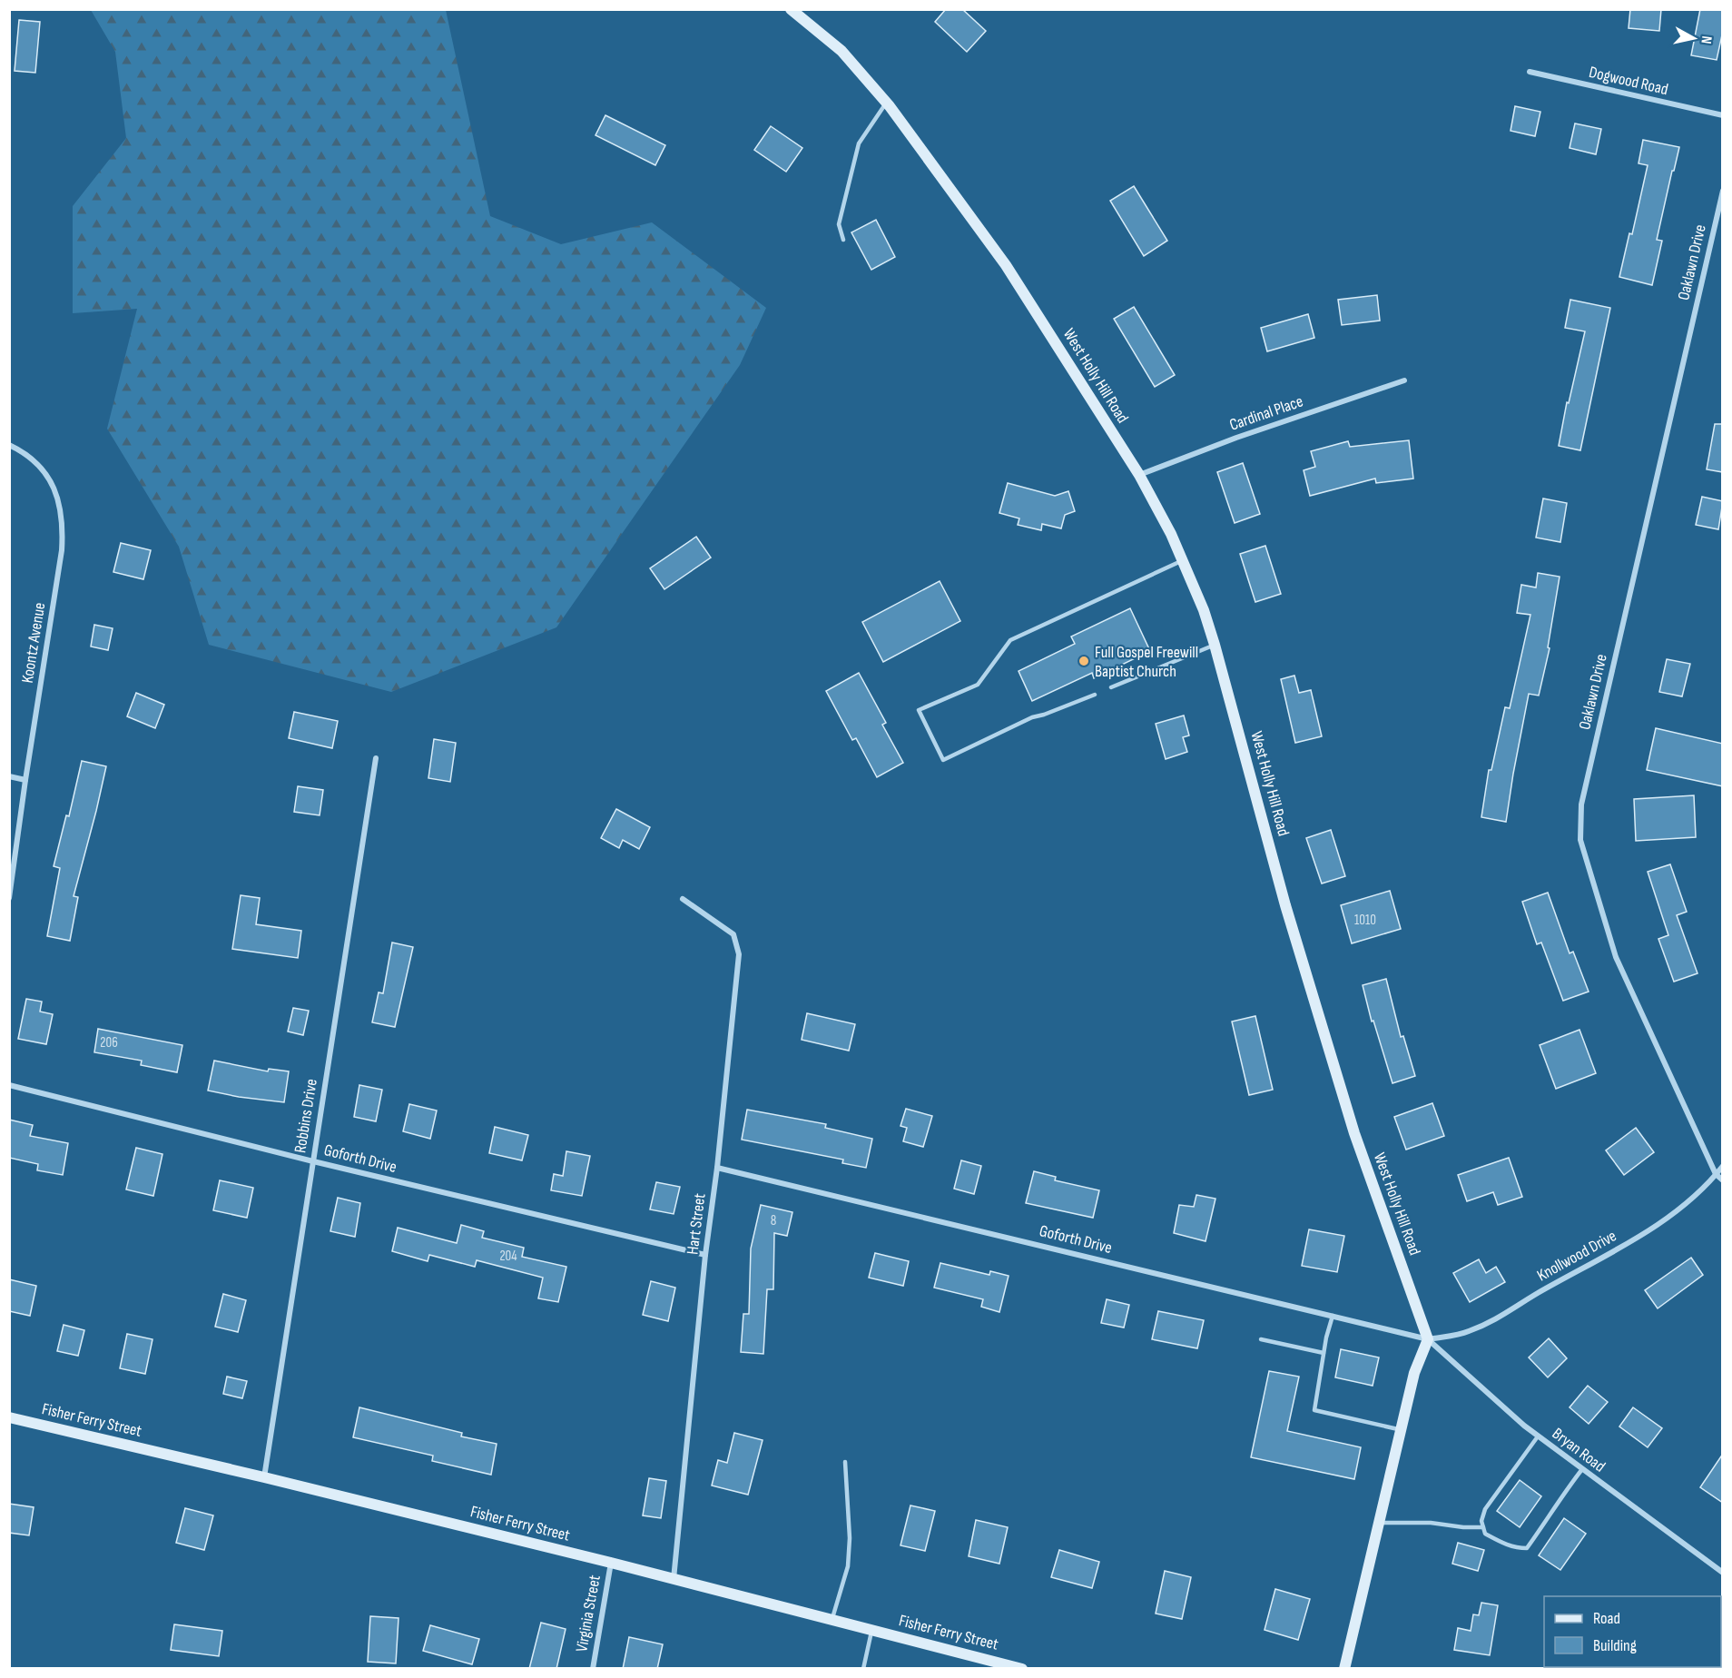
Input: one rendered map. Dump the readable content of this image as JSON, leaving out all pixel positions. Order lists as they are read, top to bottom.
{
  "streets": {
    "street": [
      "Dogwood Road",
      "Oaklawn Drive",
      "West Holly Hill Road",
      "Cardinal Place",
      "Koontz Avenue",
      "Robbins Drive",
      "Goforth Drive",
      "Hart Street",
      "Knollwood Drive",
      "Fisher Ferry Street",
      "Bryan Road",
      "Virginia Street"
    ]
  },
  "crossings": [
    ["Oaklawn Drive", "Knollwood Drive"],
    ["West Holly Hill Road", "Cardinal Place"],
    ["West Holly Hill Road", "Goforth Drive"],
    ["West Holly Hill Road", "Knollwood Drive"],
    ["West Holly Hill Road", "Bryan Road"],
    ["Robbins Drive", "Goforth Drive"],
    ["Robbins Drive", "Fisher Ferry Street"],
    ["Goforth Drive", "Hart Street"],
    ["Goforth Drive", "Knollwood Drive"],
    ["Goforth Drive", "Bryan Road"],
    ["Hart Street", "Fisher Ferry Street"],
    ["Knollwood Drive", "Bryan Road"],
    ["Fisher Ferry Street", "Virginia Street"]
  ],
  "places": ["Full Gospel Freewill Baptist Church"],
  "house_numbers": [
    "1010",
    "206",
    "8",
    "204"
  ],
  "legend": ["Road", "Building"],
  "north": "right"
}
